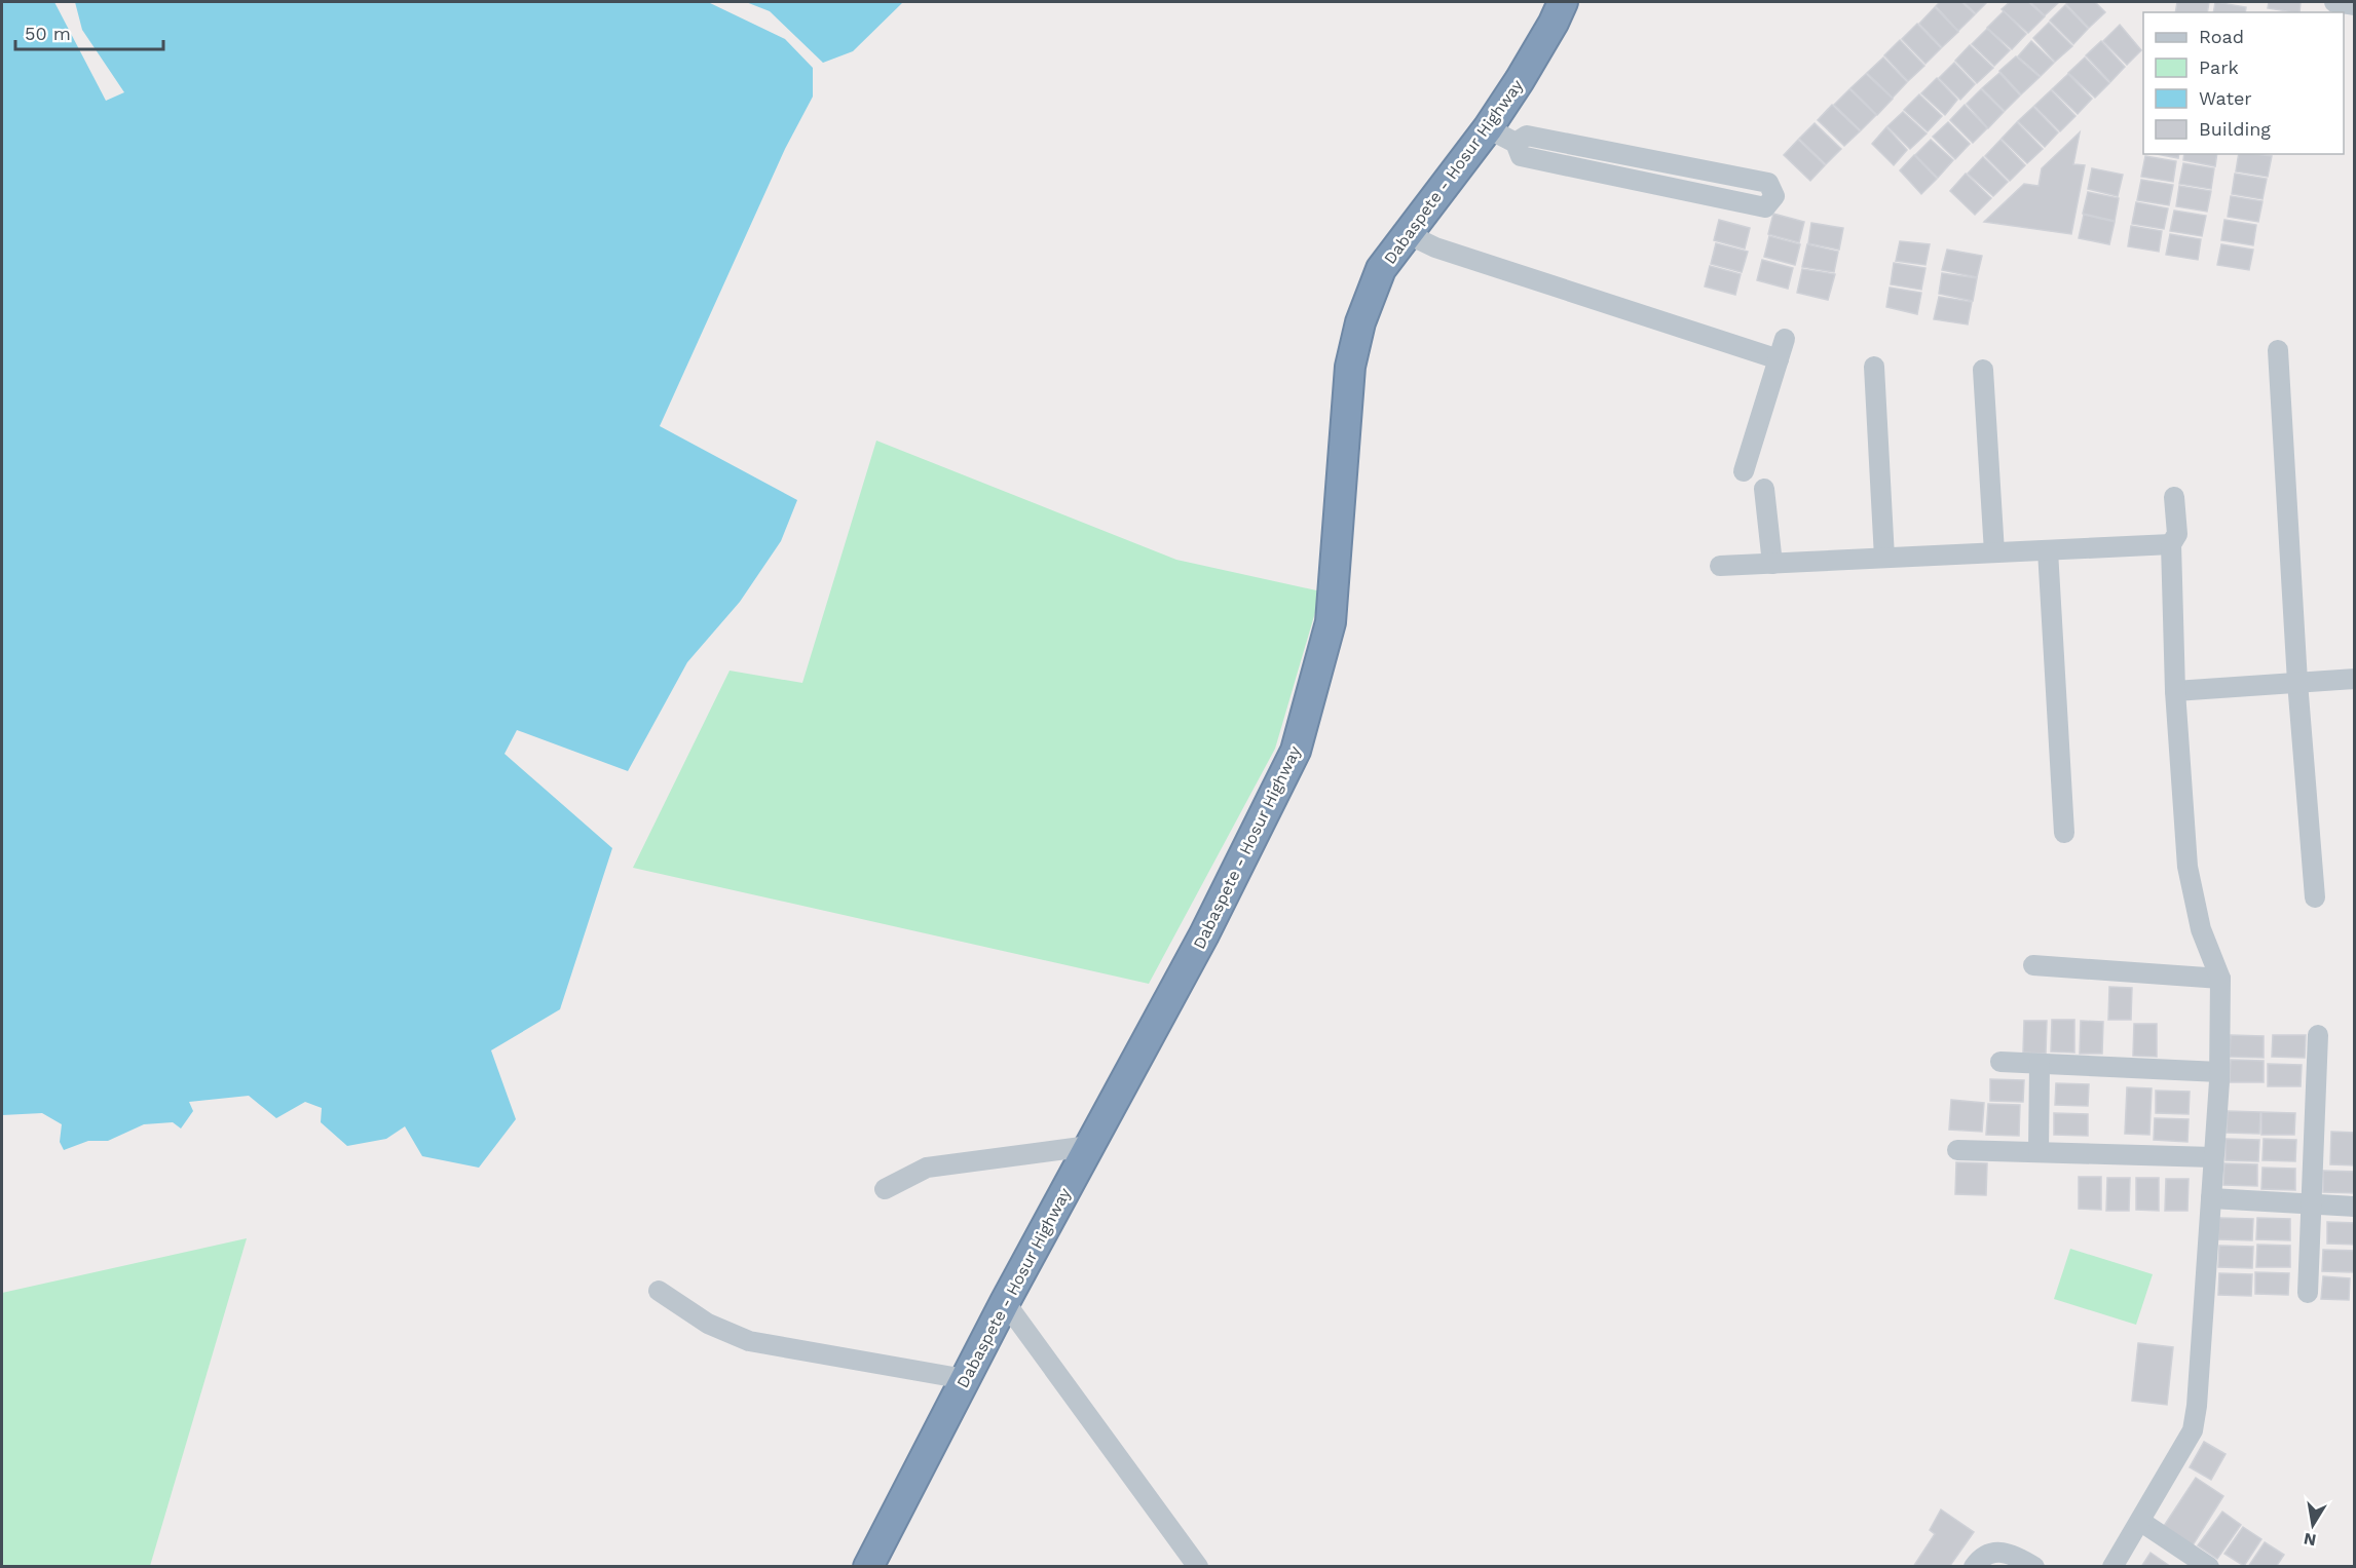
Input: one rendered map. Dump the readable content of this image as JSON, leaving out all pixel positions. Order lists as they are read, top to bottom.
{
  "streets": {
    "highway": ["Dabaspete - Hosur Highway"]
  },
  "legend": [
    "Road",
    "Park",
    "Water",
    "Building"
  ],
  "scale_bar": "50 m",
  "north": "bottom"
}
